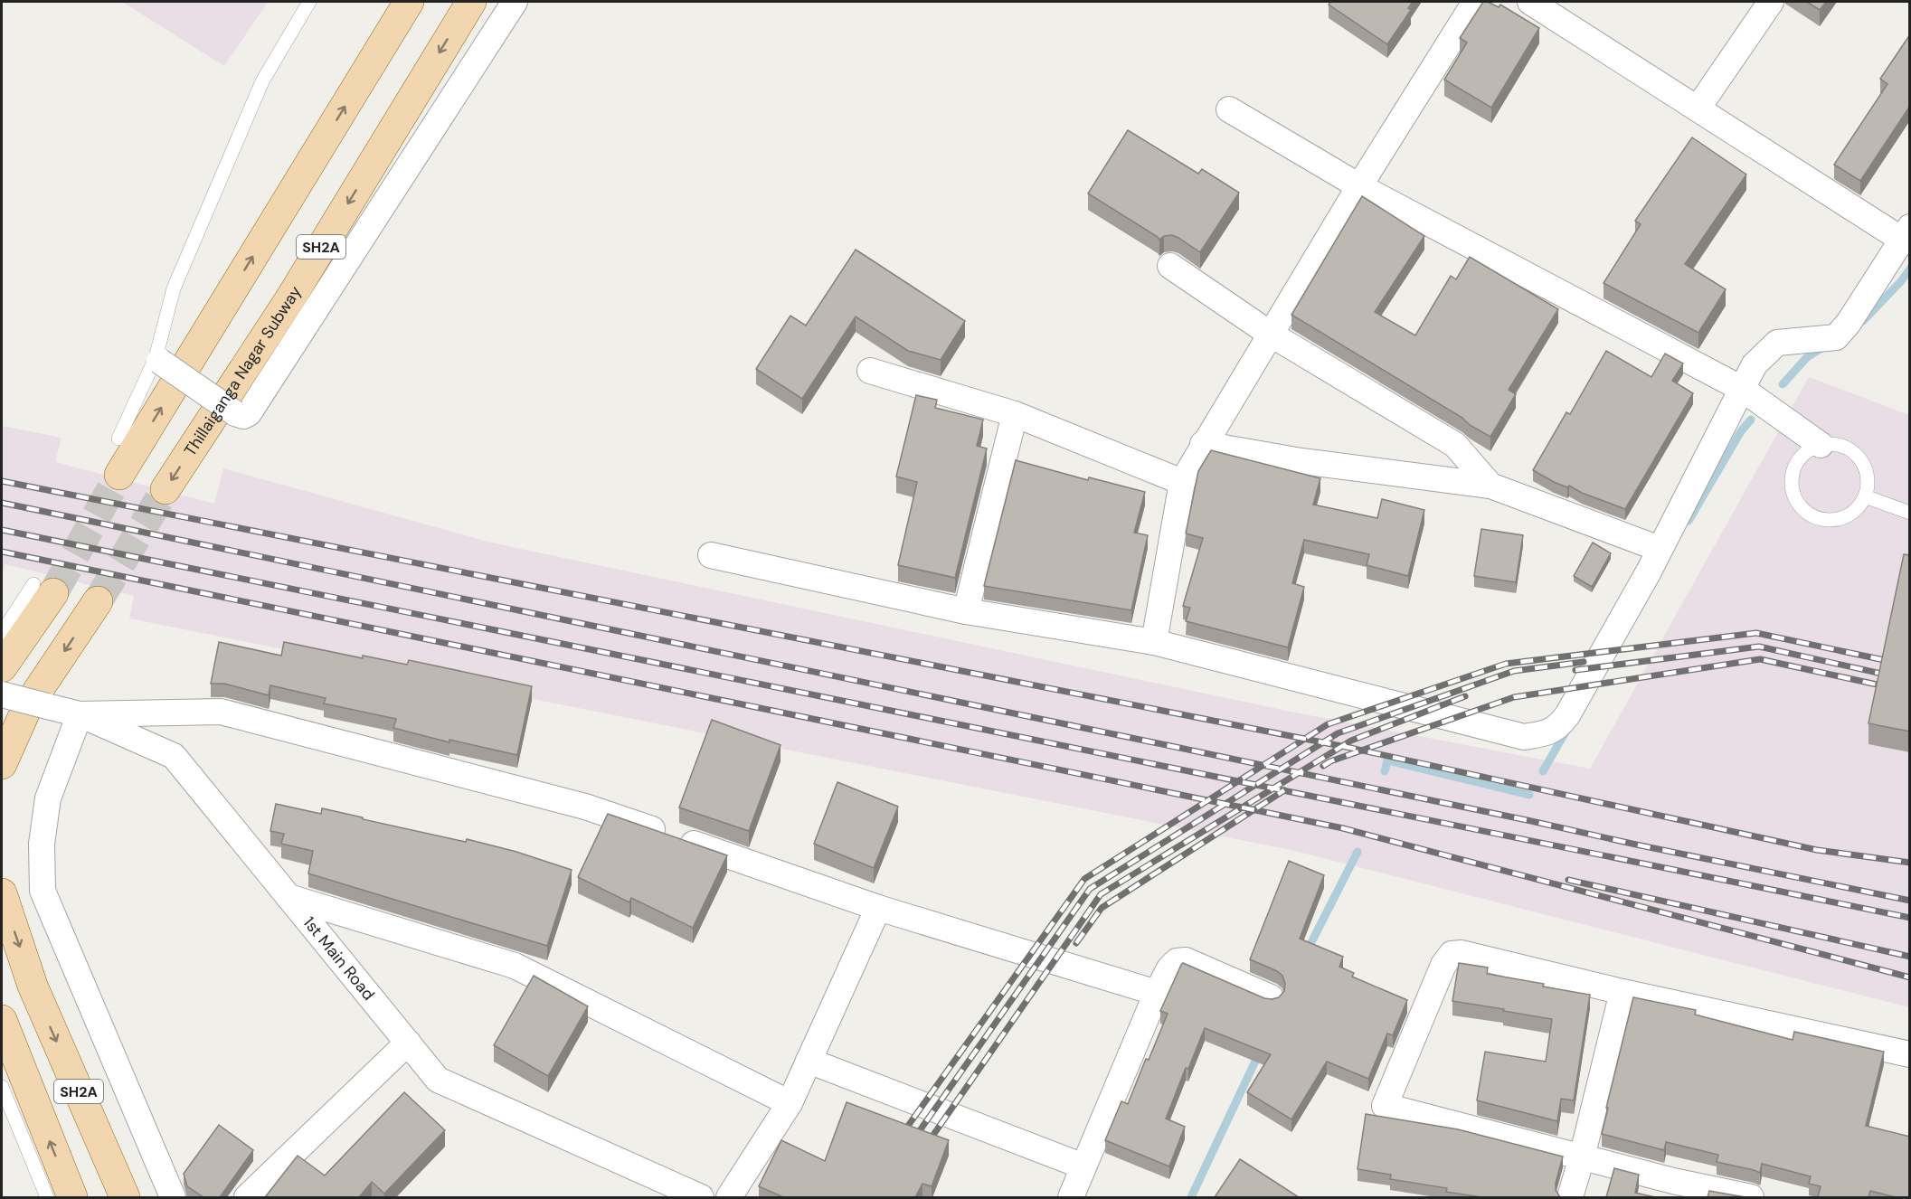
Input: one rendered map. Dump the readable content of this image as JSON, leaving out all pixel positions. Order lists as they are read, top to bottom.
{
  "streets": {
    "main road": ["SH2A", "Thillaiganga Nagar Subway"],
    "street": ["1st Main Road"]
  }
}
